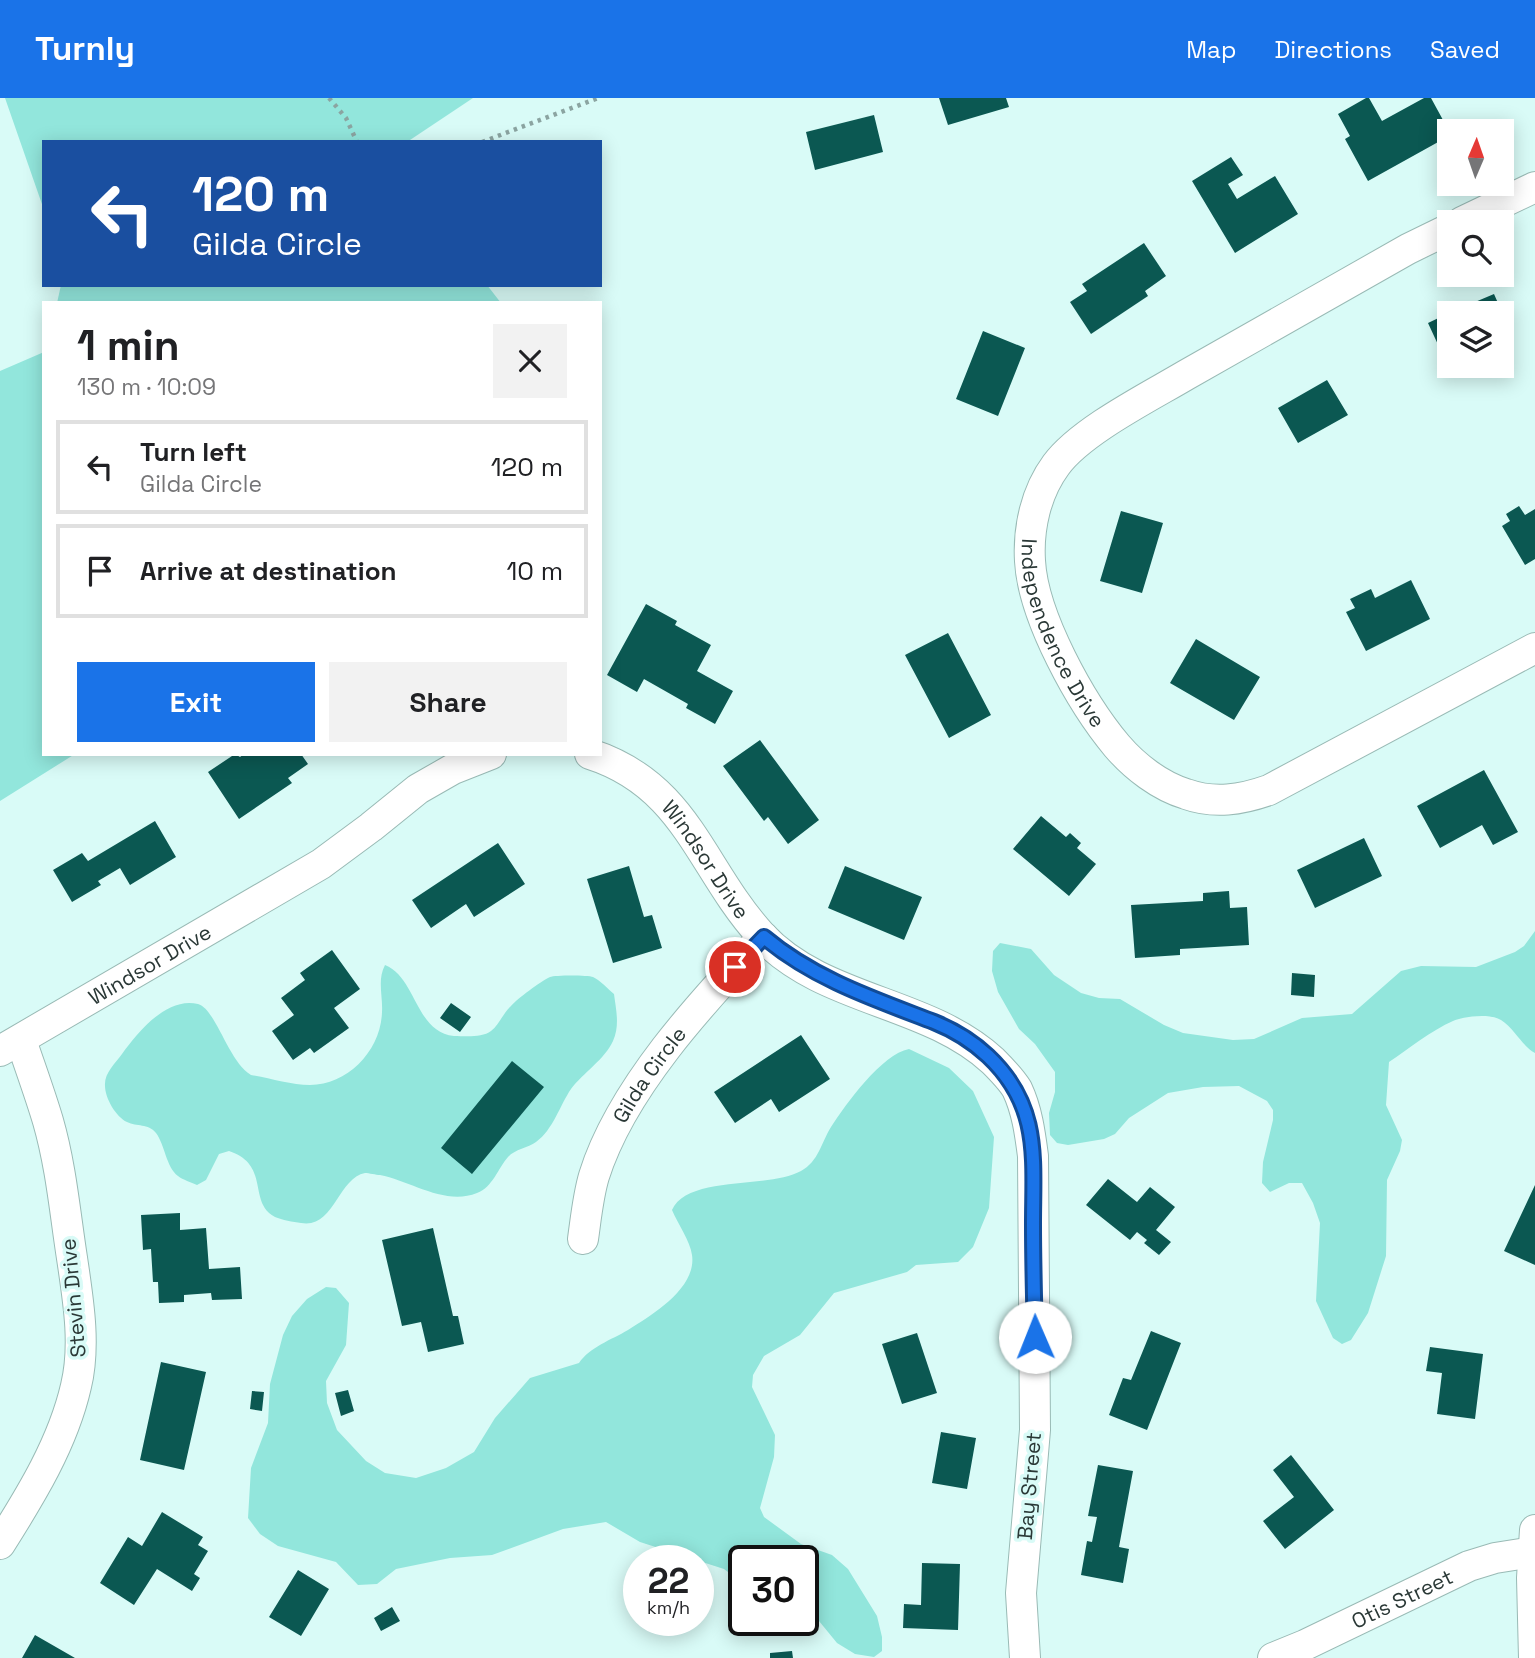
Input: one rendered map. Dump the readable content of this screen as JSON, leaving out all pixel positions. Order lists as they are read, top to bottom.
{
  "streets": {
    "street": [
      "Independence Drive",
      "Windsor Drive",
      "Gilda Circle",
      "Stevin Drive",
      "Bay Street",
      "Otis Street"
    ]
  },
  "crossings": [
    ["Windsor Drive", "Gilda Circle"],
    ["Windsor Drive", "Stevin Drive"],
    ["Windsor Drive", "Bay Street"]
  ],
  "north": "top",
  "page": {
    "header": "Turnly",
    "nav": ["Map", "Directions", "Saved"],
    "turn": ["120 m", "Gilda Circle"],
    "heading": ["1 min", "130 m · 10:09"],
    "list": [
      {
        "name": "Turn left",
        "note": "Gilda Circle",
        "value": "120 m"
      },
      {
        "name": "Arrive at destination",
        "value": "10 m"
      }
    ],
    "buttons": ["Exit", "Share"],
    "speed": "22 km/h",
    "limit": "30"
  }
}
